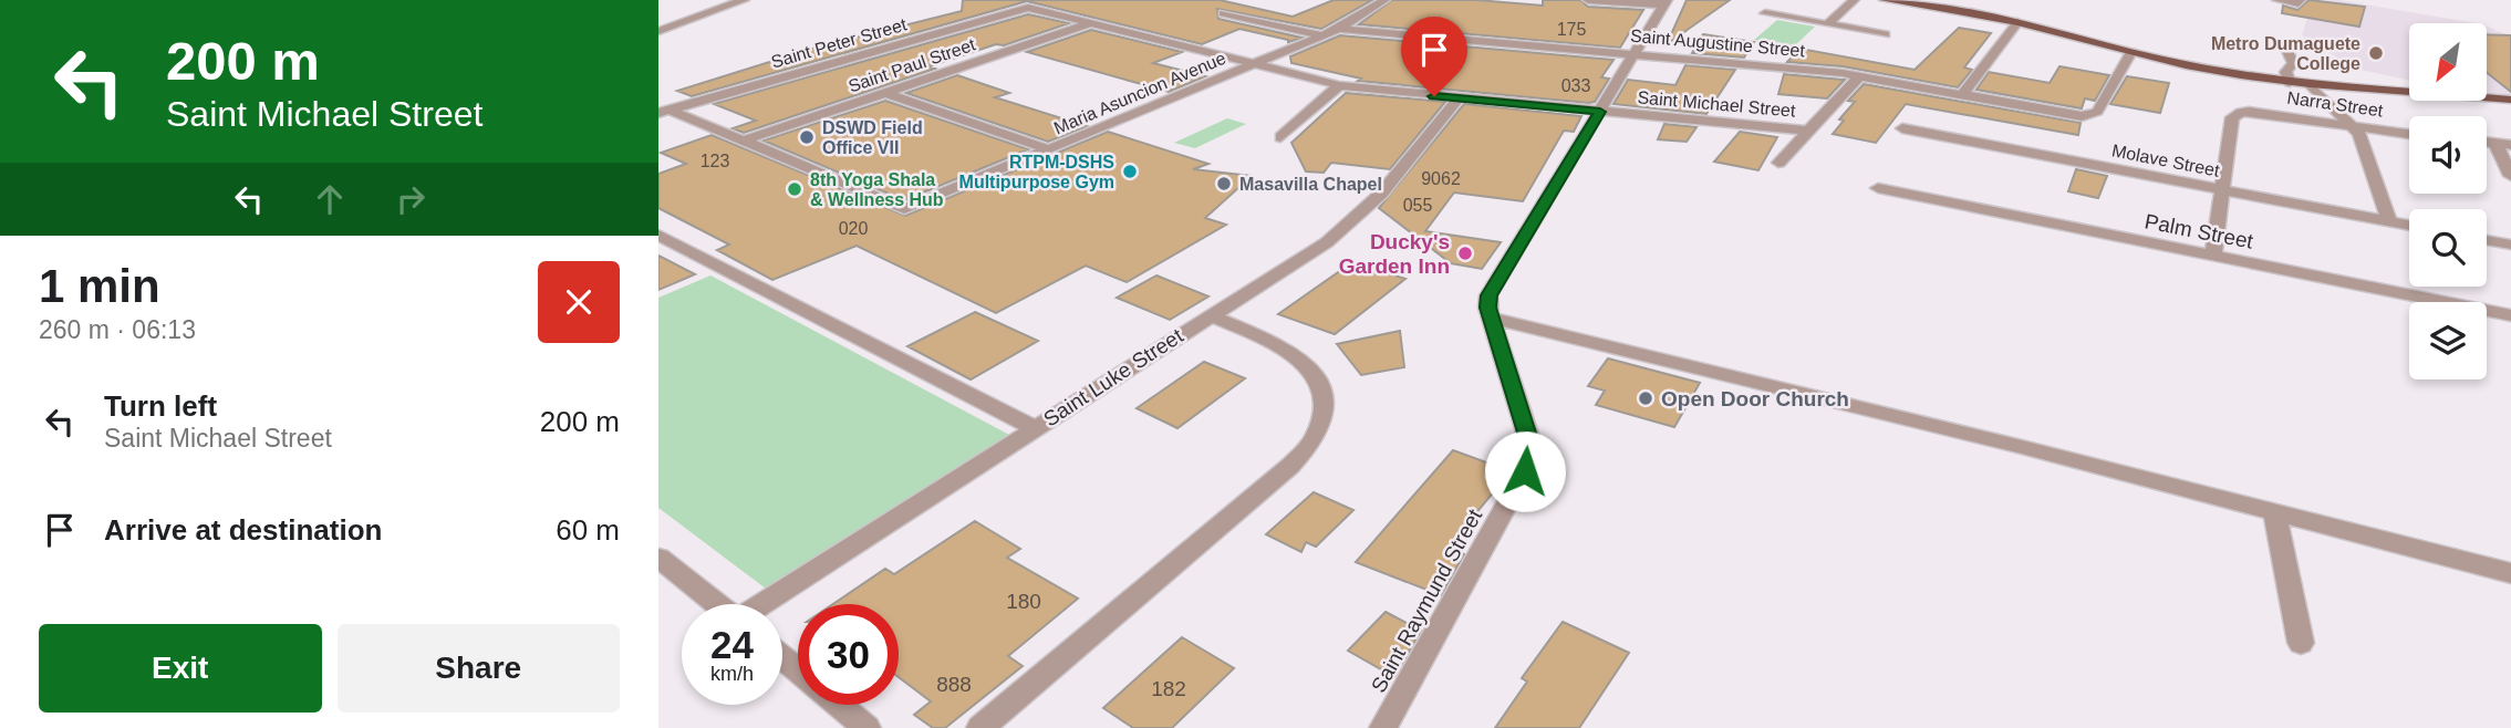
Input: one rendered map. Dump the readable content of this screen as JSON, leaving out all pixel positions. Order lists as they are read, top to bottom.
{
  "streets": {
    "street": [
      "Saint Peter Street",
      "Saint Augustine Street",
      "Saint Paul Street",
      "Maria Asuncion Avenue",
      "Saint Michael Street",
      "Narra Street",
      "Molave Street",
      "Palm Street",
      "Saint Luke Street",
      "Saint Raymund Street"
    ]
  },
  "crossings": [
    ["Saint Peter Street", "Saint Michael Street"],
    ["Saint Augustine Street", "Maria Asuncion Avenue"],
    ["Saint Augustine Street", "Saint Raymund Street"],
    ["Saint Paul Street", "Maria Asuncion Avenue"],
    ["Saint Paul Street", "Saint Michael Street"],
    ["Maria Asuncion Avenue", "Saint Michael Street"],
    ["Saint Michael Street", "Saint Luke Street"],
    ["Saint Michael Street", "Saint Raymund Street"],
    ["Narra Street", "Molave Street"]
  ],
  "places": [
    "Metro Dumaguete College",
    "DSWD Field Office VII",
    "RTPM-DSHS Multipurpose Gym",
    "Masavilla Chapel",
    "8th Yoga Shala & Wellness Hub",
    "Ducky's Garden Inn",
    "Open Door Church"
  ],
  "house_numbers": [
    "175",
    "033",
    "123",
    "9062",
    "055",
    "020",
    "180",
    "888",
    "182"
  ],
  "north": "bottom left",
  "page": {
    "turn": ["200 m", "Saint Michael Street"],
    "heading": ["1 min", "260 m · 06:13"],
    "list": [
      {
        "name": "Turn left",
        "note": "Saint Michael Street",
        "value": "200 m"
      },
      {
        "name": "Arrive at destination",
        "value": "60 m"
      }
    ],
    "speed": "24 km/h",
    "limit": "30",
    "buttons": ["Exit", "Share"]
  }
}
